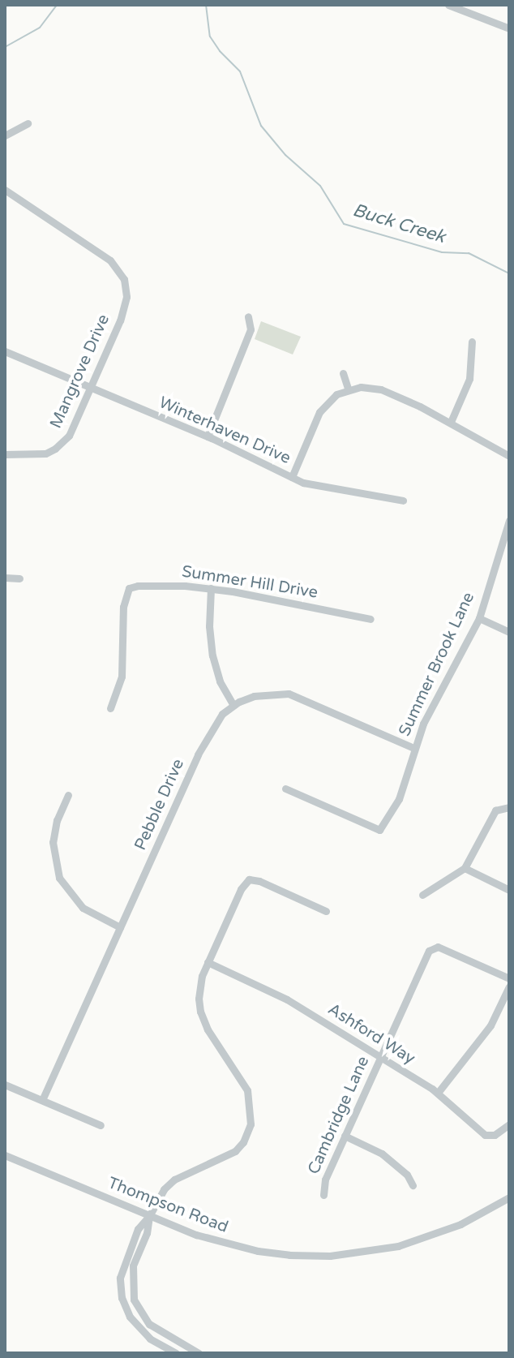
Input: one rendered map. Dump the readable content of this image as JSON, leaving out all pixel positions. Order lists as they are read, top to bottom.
{
  "streets": {
    "street": [
      "Mangrove Drive",
      "Winterhaven Drive",
      "Summer Hill Drive",
      "Summer Brook Lane",
      "Pebble Drive",
      "Ashford Way",
      "Cambridge Lane",
      "Thompson Road"
    ]
  },
  "crossings": [
    ["Mangrove Drive", "Winterhaven Drive"],
    ["Summer Brook Lane", "Pebble Drive"],
    ["Ashford Way", "Cambridge Lane"]
  ],
  "water": ["Buck Creek"]
}
